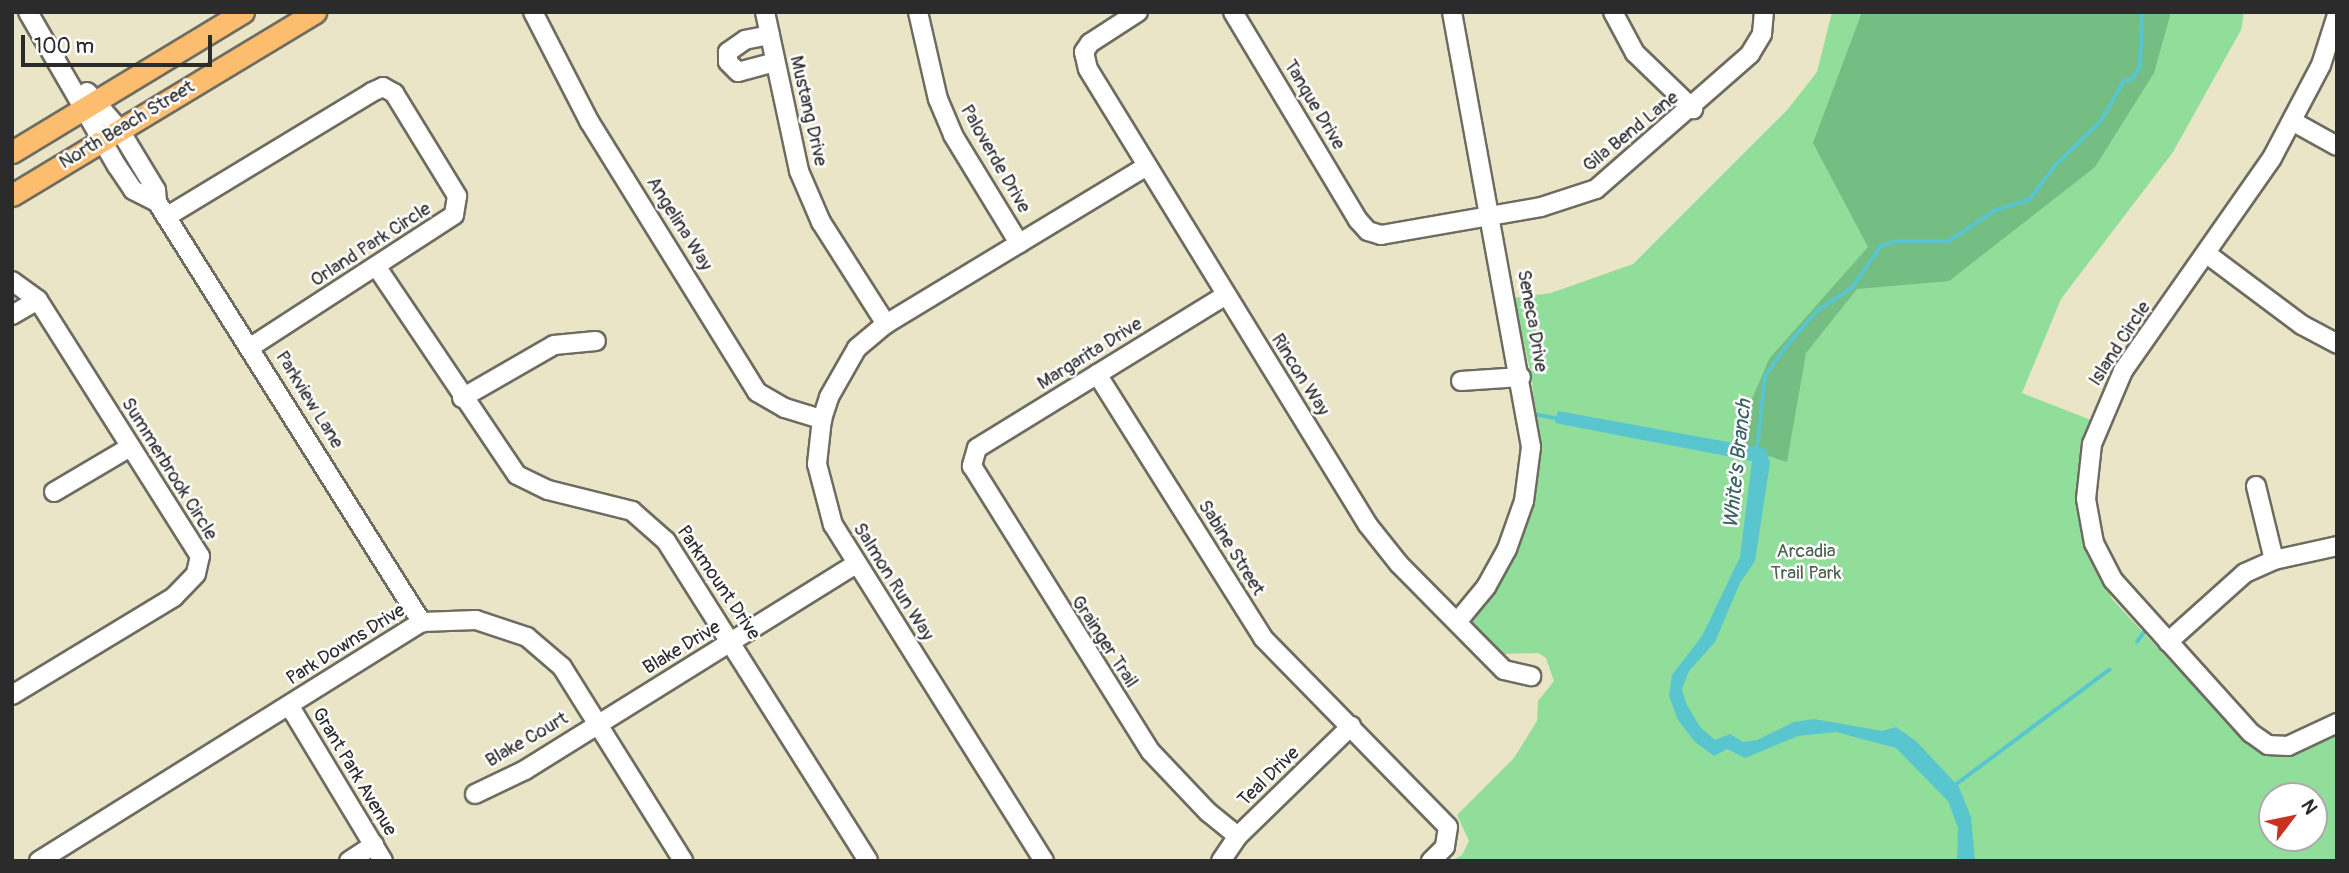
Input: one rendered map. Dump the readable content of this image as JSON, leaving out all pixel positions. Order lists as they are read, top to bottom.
{
  "streets": {
    "main road": ["North Beach Street"],
    "street": [
      "Tanque Drive",
      "Mustang Drive",
      "Gila Bend Lane",
      "Paloverde Drive",
      "Angelina Way",
      "Orland Park Circle",
      "Seneca Drive",
      "Island Circle",
      "Margarita Drive",
      "Rincon Way",
      "Parkview Lane",
      "Summerbrook Circle",
      "Sabine Street",
      "Salmon Run Way",
      "Parkmount Drive",
      "Grainger Trail",
      "Park Downs Drive",
      "Blake Drive",
      "Blake Court",
      "Grant Park Avenue",
      "Teal Drive"
    ]
  },
  "crossings": [
    ["Tanque Drive", "Gila Bend Lane"],
    ["Mustang Drive", "Salmon Run Way"],
    ["North Beach Street", "Parkview Lane"],
    ["Gila Bend Lane", "Seneca Drive"],
    ["Paloverde Drive", "Salmon Run Way"],
    ["Angelina Way", "Salmon Run Way"],
    ["Orland Park Circle", "Parkview Lane"],
    ["Orland Park Circle", "Parkmount Drive"],
    ["Seneca Drive", "Rincon Way"],
    ["Margarita Drive", "Rincon Way"],
    ["Margarita Drive", "Sabine Street"],
    ["Margarita Drive", "Grainger Trail"],
    ["Rincon Way", "Salmon Run Way"],
    ["Parkview Lane", "Park Downs Drive"],
    ["Sabine Street", "Teal Drive"],
    ["Salmon Run Way", "Blake Drive"],
    ["Parkmount Drive", "Blake Drive"],
    ["Grainger Trail", "Teal Drive"],
    ["Park Downs Drive", "Blake Drive"],
    ["Park Downs Drive", "Blake Court"],
    ["Park Downs Drive", "Grant Park Avenue"],
    ["Blake Drive", "Blake Court"]
  ],
  "water": ["White's Branch"],
  "parks": ["Arcadia Trail Park"],
  "scale_bar": "100 m",
  "north": "top right"
}
